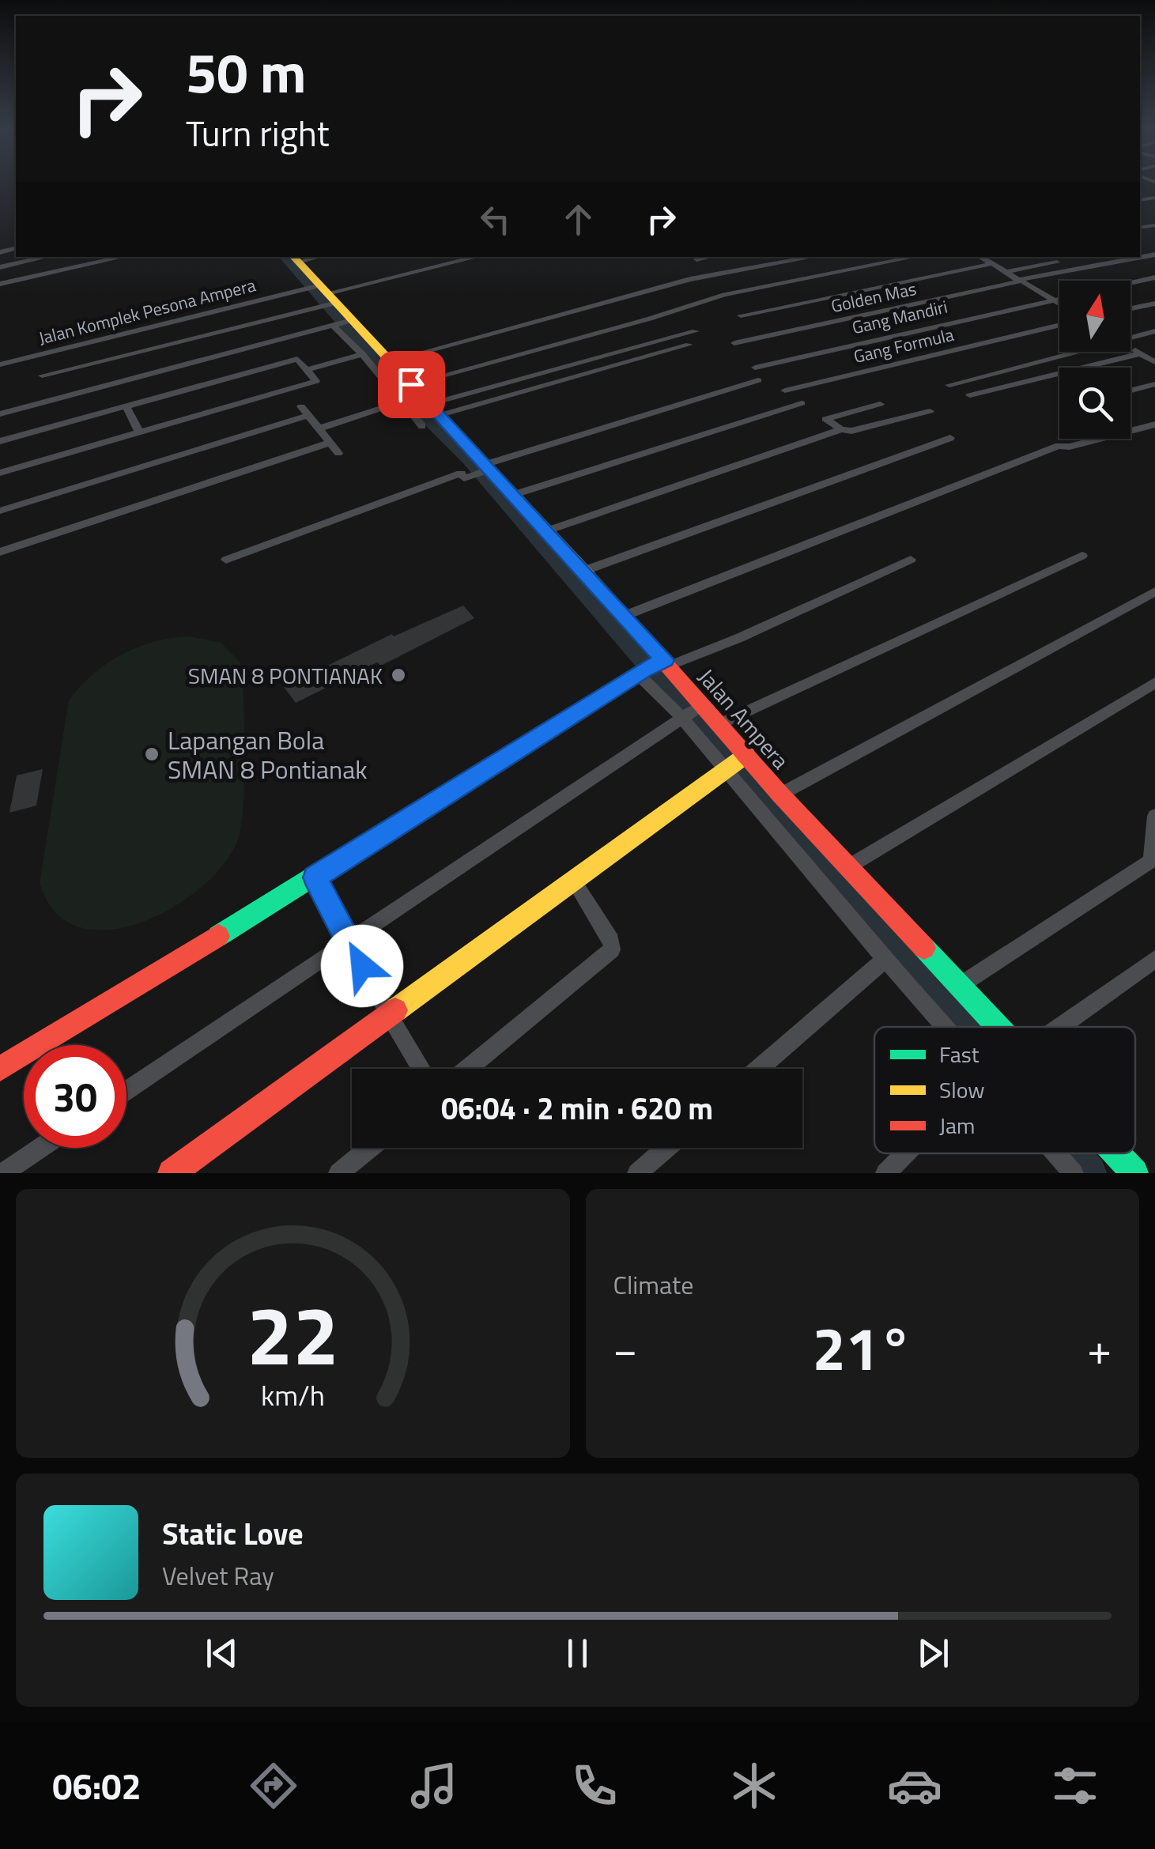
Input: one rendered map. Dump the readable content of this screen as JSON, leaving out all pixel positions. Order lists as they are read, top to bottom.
{
  "streets": {
    "street": [
      "Golden Mas",
      "Jalan Komplek Pesona Ampera",
      "Gang Mandiri",
      "Gang Formula",
      "Jalan Ampera"
    ]
  },
  "crossings": [
    ["Jalan Komplek Pesona Ampera", "Jalan Ampera"],
    ["Gang Formula", "Jalan Ampera"]
  ],
  "places": ["SMAN 8 PONTIANAK", "Lapangan Bola SMAN 8 Pontianak"],
  "legend": ["Fast", "Slow", "Jam"],
  "north": "top",
  "page": {
    "turn": ["50 m", "Turn right"],
    "limit": "30",
    "trip": "06:04 · 2 min · 620 m",
    "tile": "Climate",
    "heat": ["−", "21°", "+"],
    "song": ["Static Love", "Velvet Ray"],
    "tabs": "06:02",
    "gauge": ["22", "km/h"]
  }
}
